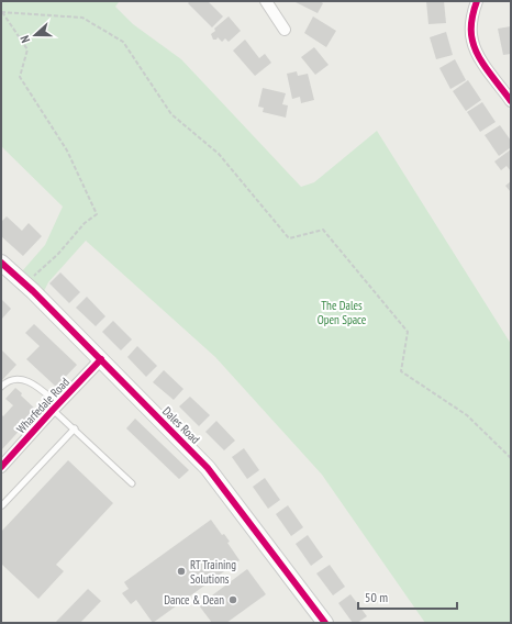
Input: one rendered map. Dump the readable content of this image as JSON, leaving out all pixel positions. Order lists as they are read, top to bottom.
{
  "streets": {
    "street": ["Wharfedale Road", "Dales Road"]
  },
  "crossings": [
    ["Wharfedale Road", "Dales Road"]
  ],
  "parks": ["The Dales Open Space"],
  "places": ["RT Training Solutions", "Dance & Dean"],
  "scale_bar": "50 m",
  "north": "left"
}
